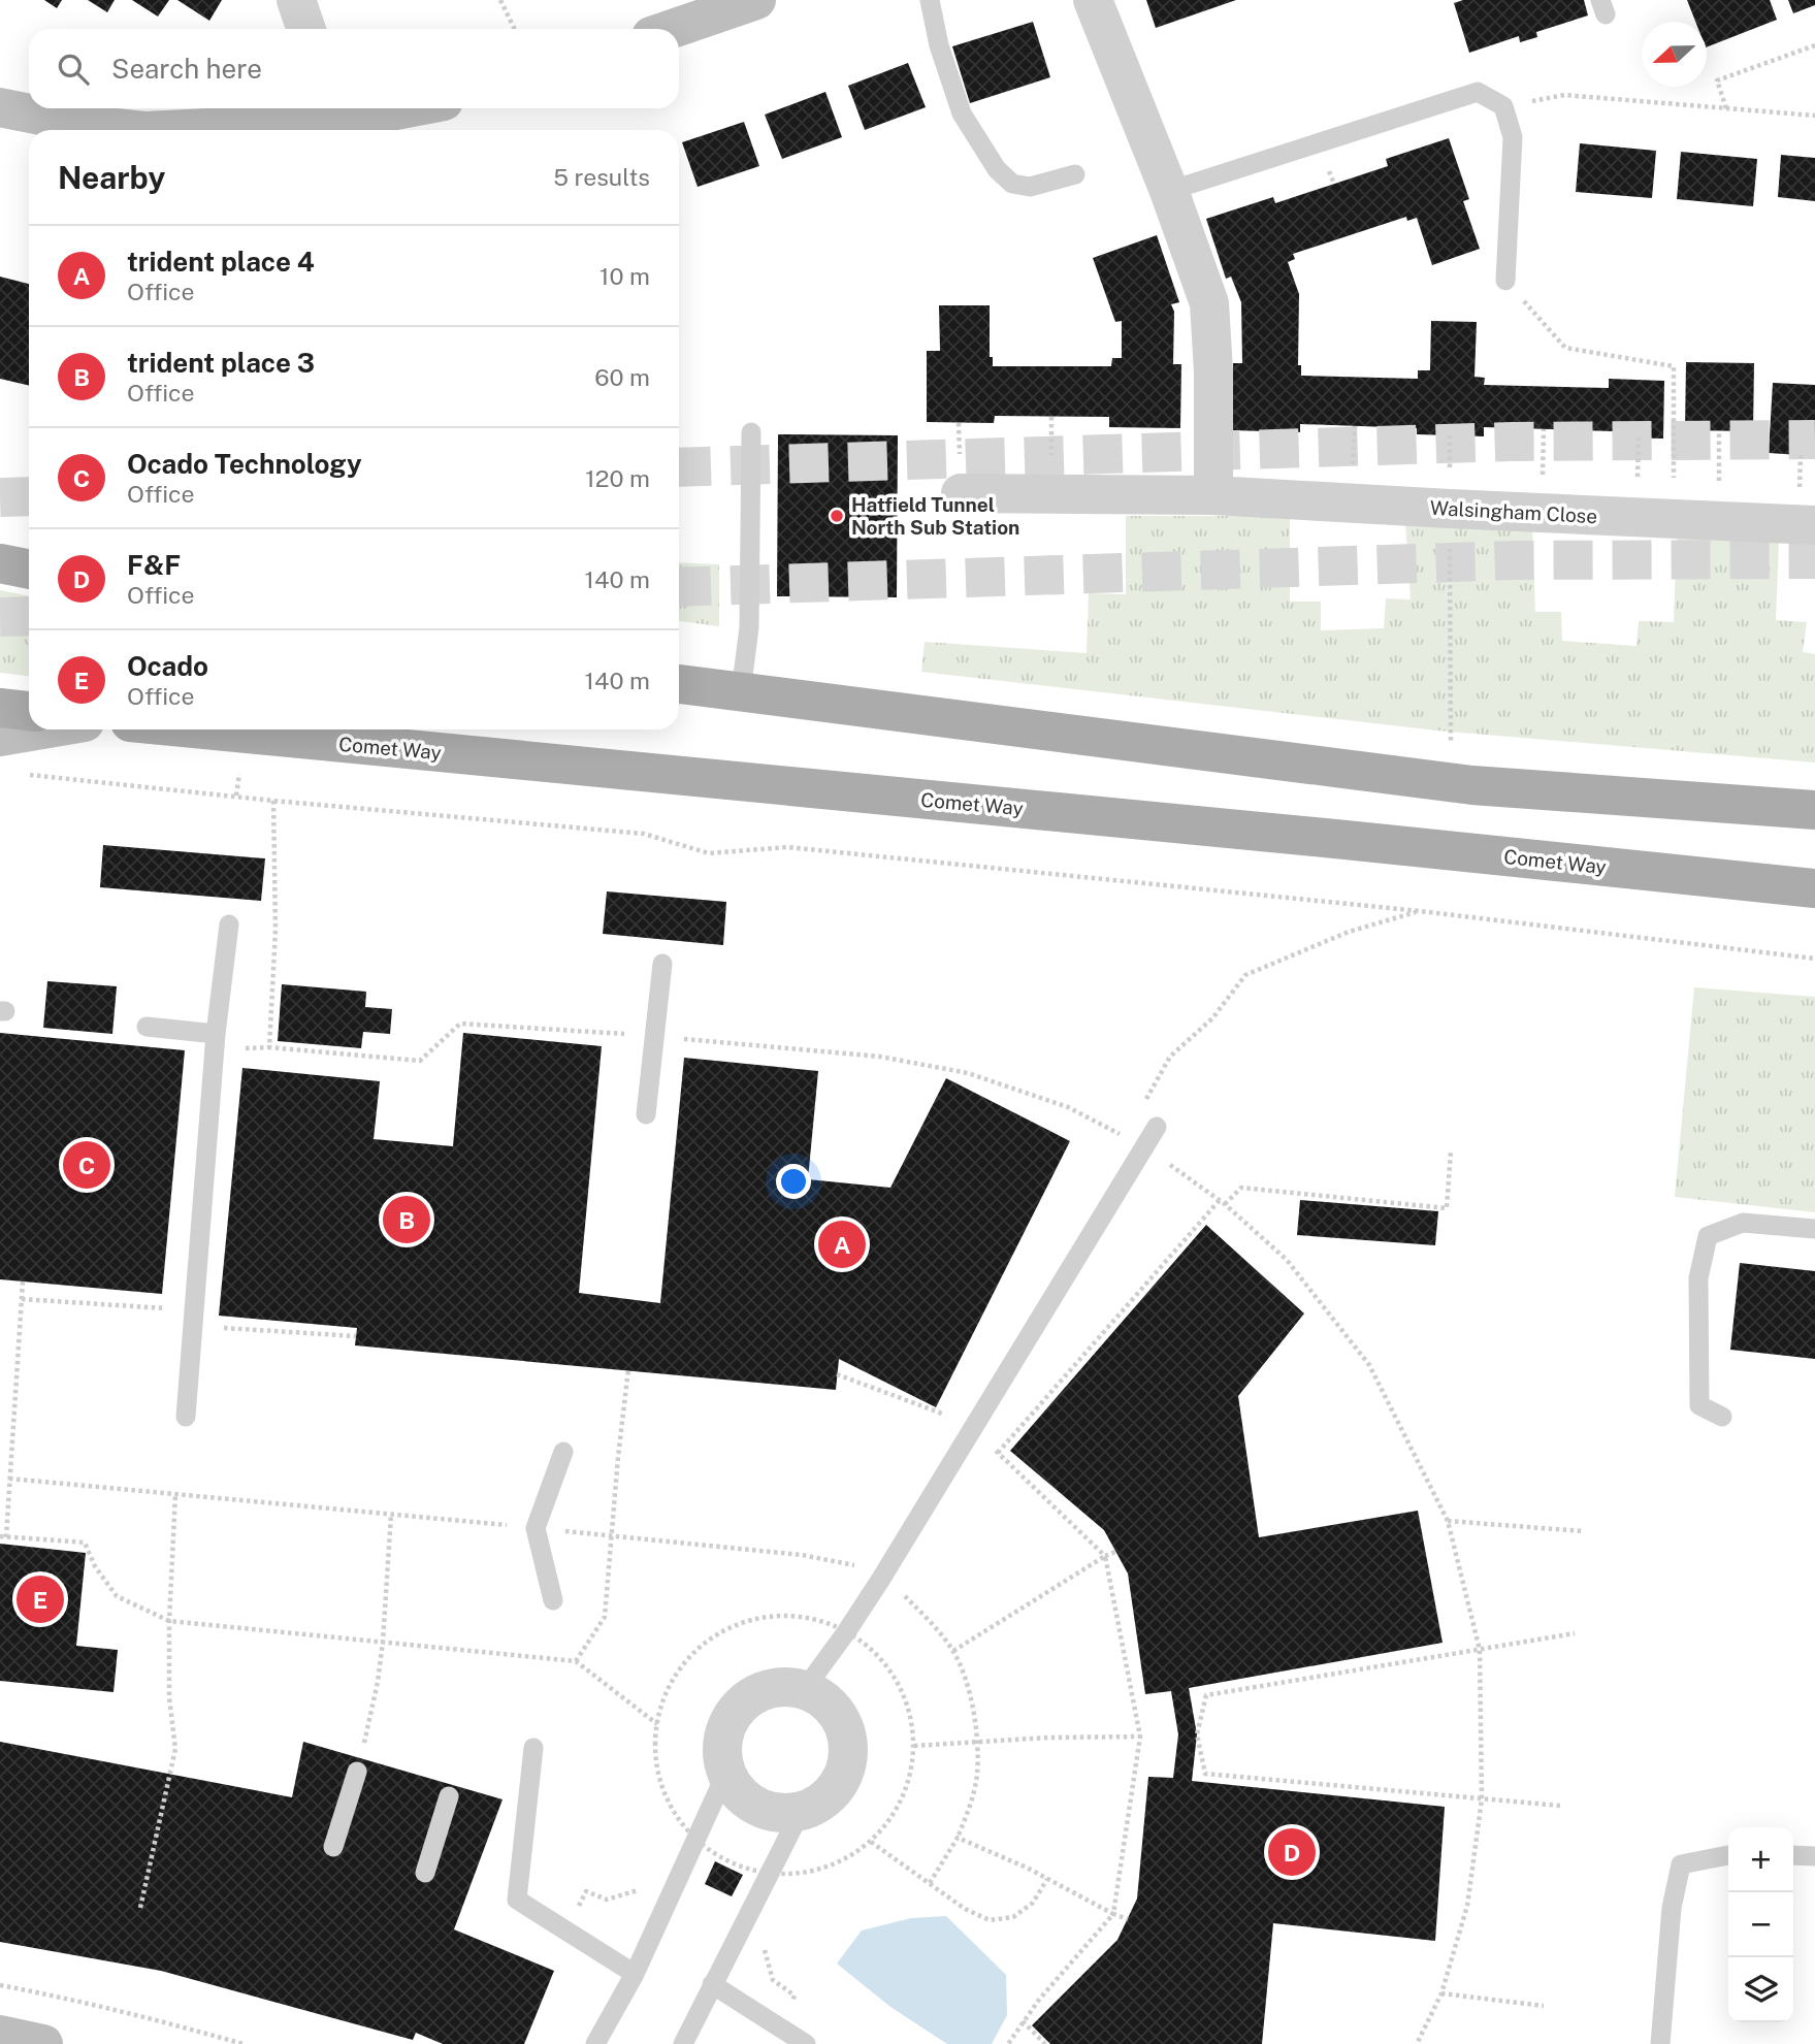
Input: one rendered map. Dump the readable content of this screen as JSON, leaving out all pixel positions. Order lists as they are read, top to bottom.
{
  "streets": {
    "main road": ["Comet Way"],
    "street": ["Walsingham Close"]
  },
  "places": ["Hatfield Tunnel North Sub Station"],
  "north": "left",
  "page": {
    "search": "Search here",
    "heading": ["Nearby", "5 results"],
    "list": [
      {
        "mark": "A",
        "name": "trident place 4",
        "note": "Office",
        "value": "10 m"
      },
      {
        "mark": "B",
        "name": "trident place 3",
        "note": "Office",
        "value": "60 m"
      },
      {
        "mark": "C",
        "name": "Ocado Technology",
        "note": "Office",
        "value": "120 m"
      },
      {
        "mark": "D",
        "name": "F&F",
        "note": "Office",
        "value": "140 m"
      },
      {
        "mark": "E",
        "name": "Ocado",
        "note": "Office",
        "value": "140 m"
      }
    ],
    "pins": [
      "C",
      "B",
      "A",
      "E",
      "D"
    ],
    "map_buttons": ["+", "−"]
  }
}
